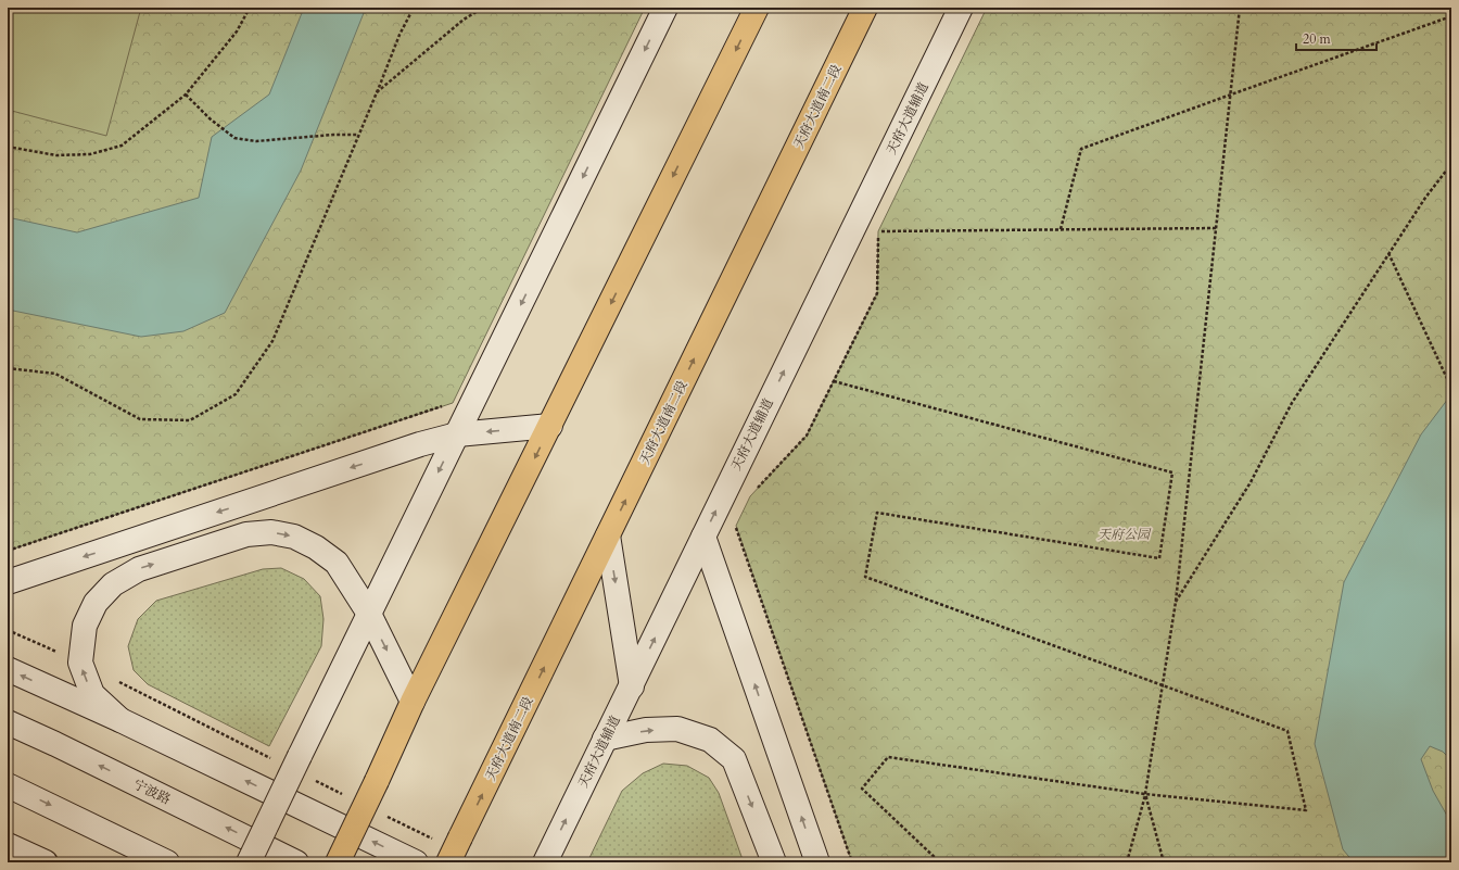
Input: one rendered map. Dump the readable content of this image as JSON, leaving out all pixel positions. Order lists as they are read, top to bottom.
{
  "streets": {
    "highway": ["天府大道南二段"],
    "street": ["天府大道辅道", "宁波路"]
  },
  "one_way": ["天府大道辅道"],
  "parks": ["天府公园"],
  "scale_bar": "20 m"
}
